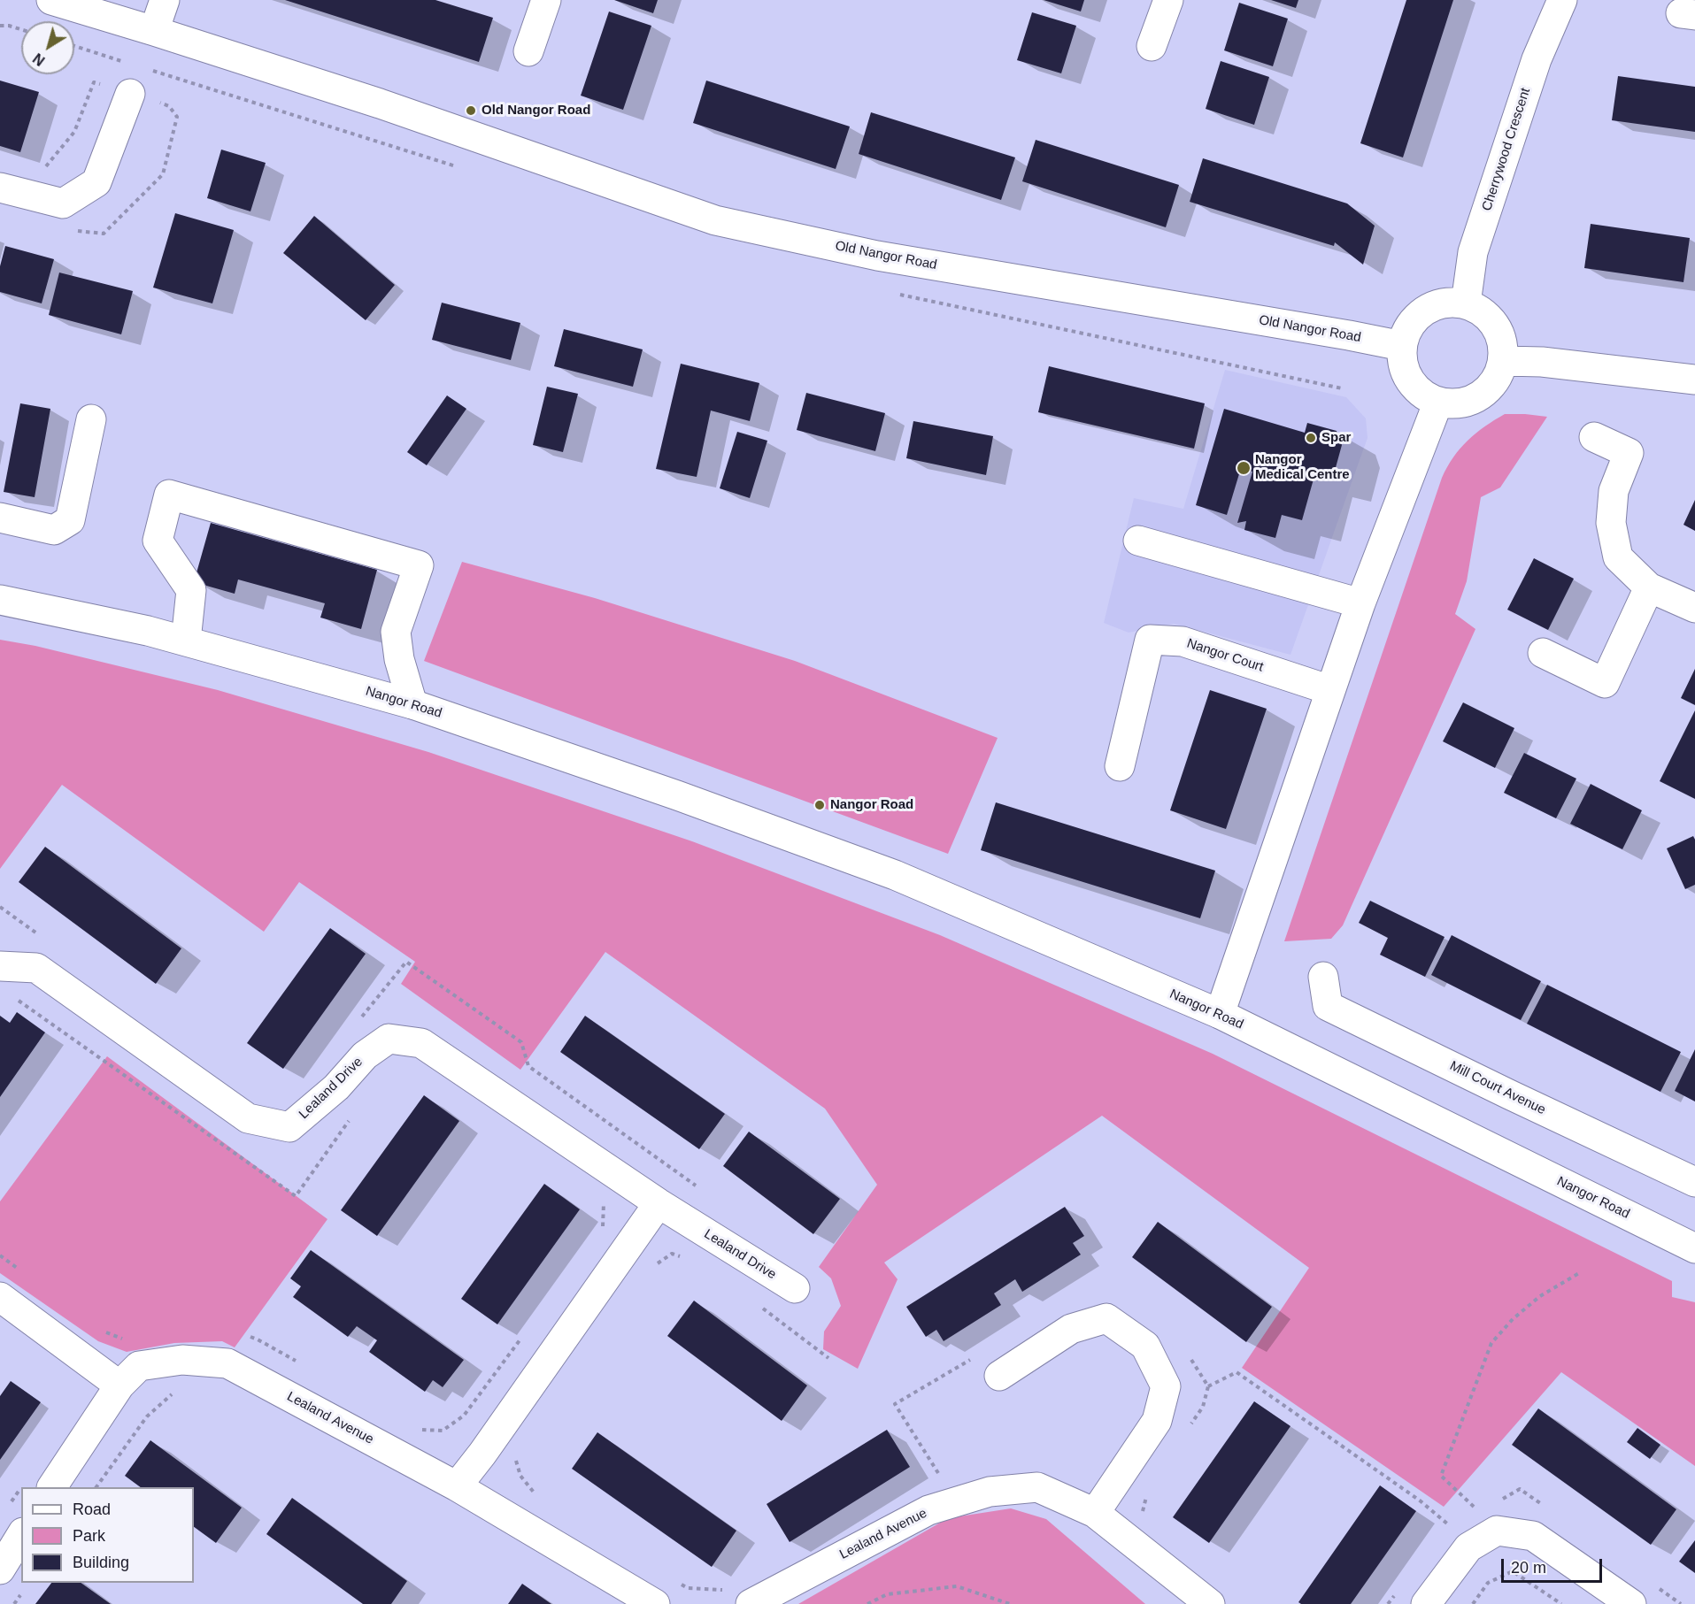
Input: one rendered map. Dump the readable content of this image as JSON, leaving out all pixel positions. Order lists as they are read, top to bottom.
{
  "streets": {
    "street": [
      "Cherrywood Crescent",
      "Old Nangor Road",
      "Nangor Court",
      "Nangor Road",
      "Lealand Drive",
      "Mill Court Avenue",
      "Lealand Avenue"
    ]
  },
  "crossings": [
    ["Cherrywood Crescent", "Old Nangor Road"]
  ],
  "places": [
    "Old Nangor Road",
    "Spar",
    "Nangor Medical Centre",
    "Nangor Road"
  ],
  "legend": ["Road", "Park", "Building"],
  "scale_bar": "20 m",
  "north": "bottom left"
}
